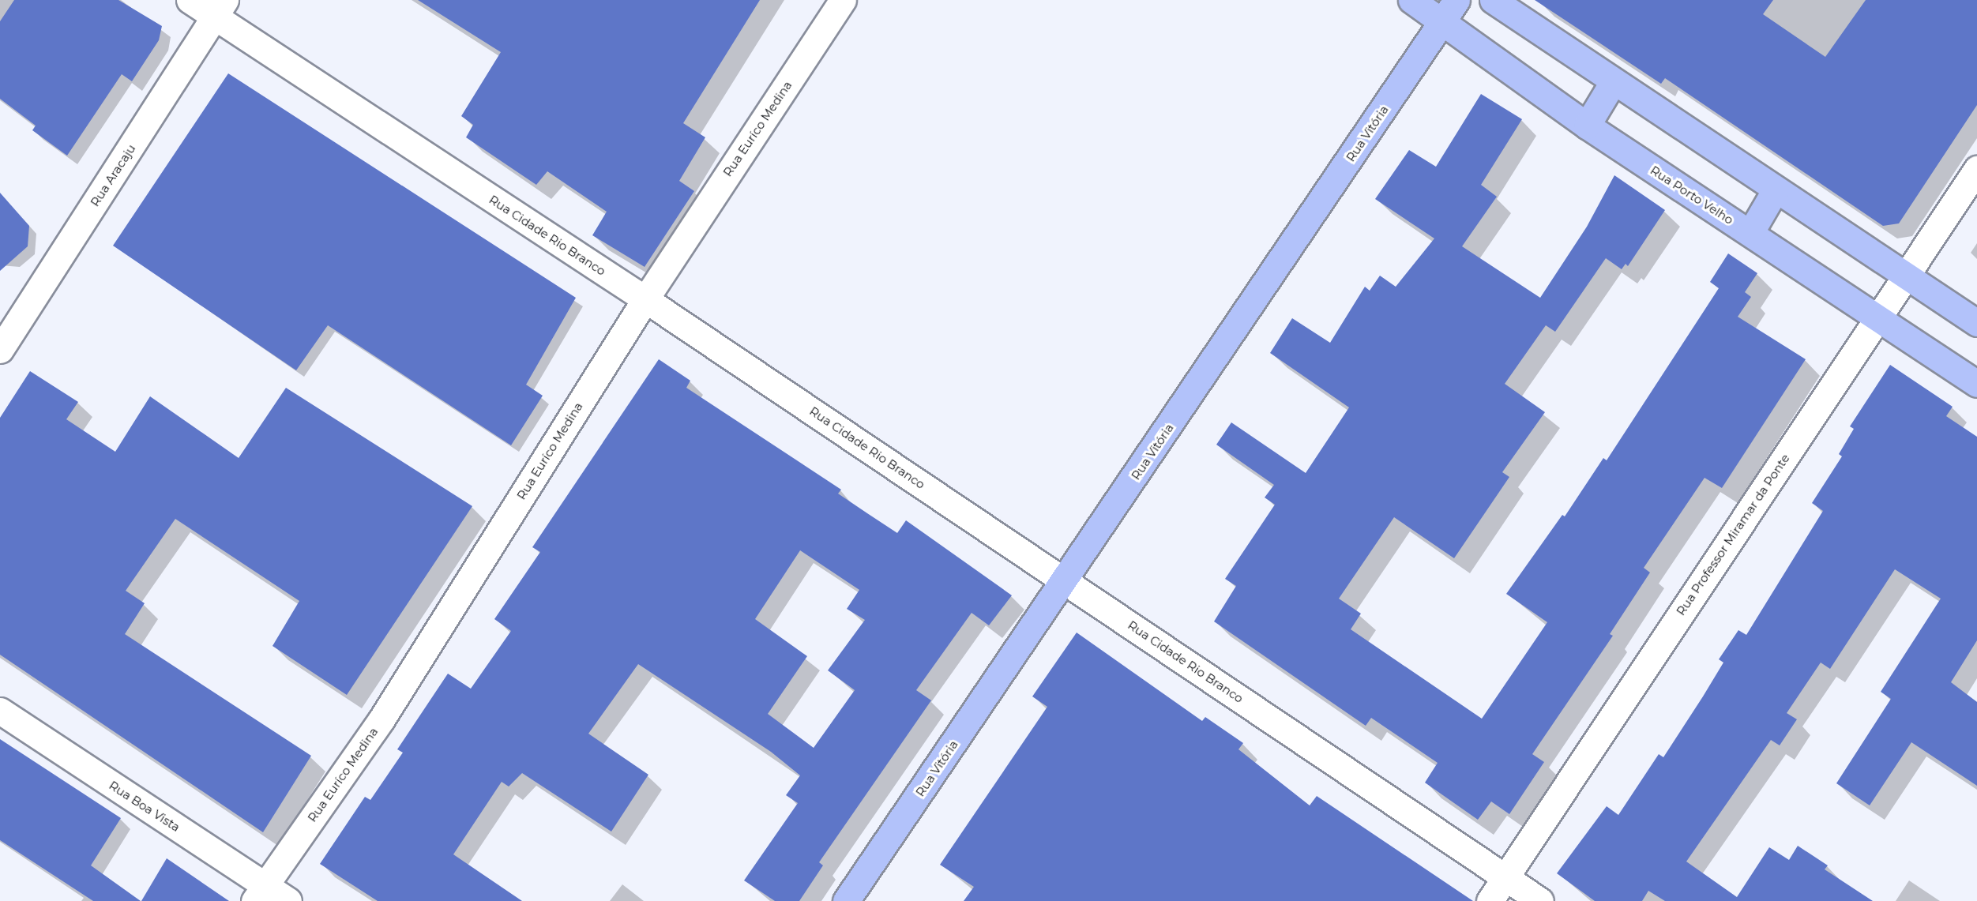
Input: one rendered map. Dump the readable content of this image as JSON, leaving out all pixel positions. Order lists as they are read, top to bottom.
{
  "streets": {
    "main road": ["Rua Vitória", "Rua Porto Velho"],
    "street": [
      "Rua Euríco Medina",
      "Rua Aracaju",
      "Rua Cidade Rio Branco",
      "Rua Professor Miramar da Ponte",
      "Rua Boa Vista"
    ]
  },
  "crossings": [
    ["Rua Euríco Medina", "Rua Cidade Rio Branco"],
    ["Rua Euríco Medina", "Rua Boa Vista"],
    ["Rua Vitória", "Rua Porto Velho"],
    ["Rua Vitória", "Rua Cidade Rio Branco"],
    ["Rua Aracaju", "Rua Cidade Rio Branco"],
    ["Rua Porto Velho", "Rua Professor Miramar da Ponte"],
    ["Rua Cidade Rio Branco", "Rua Professor Miramar da Ponte"]
  ]
}
